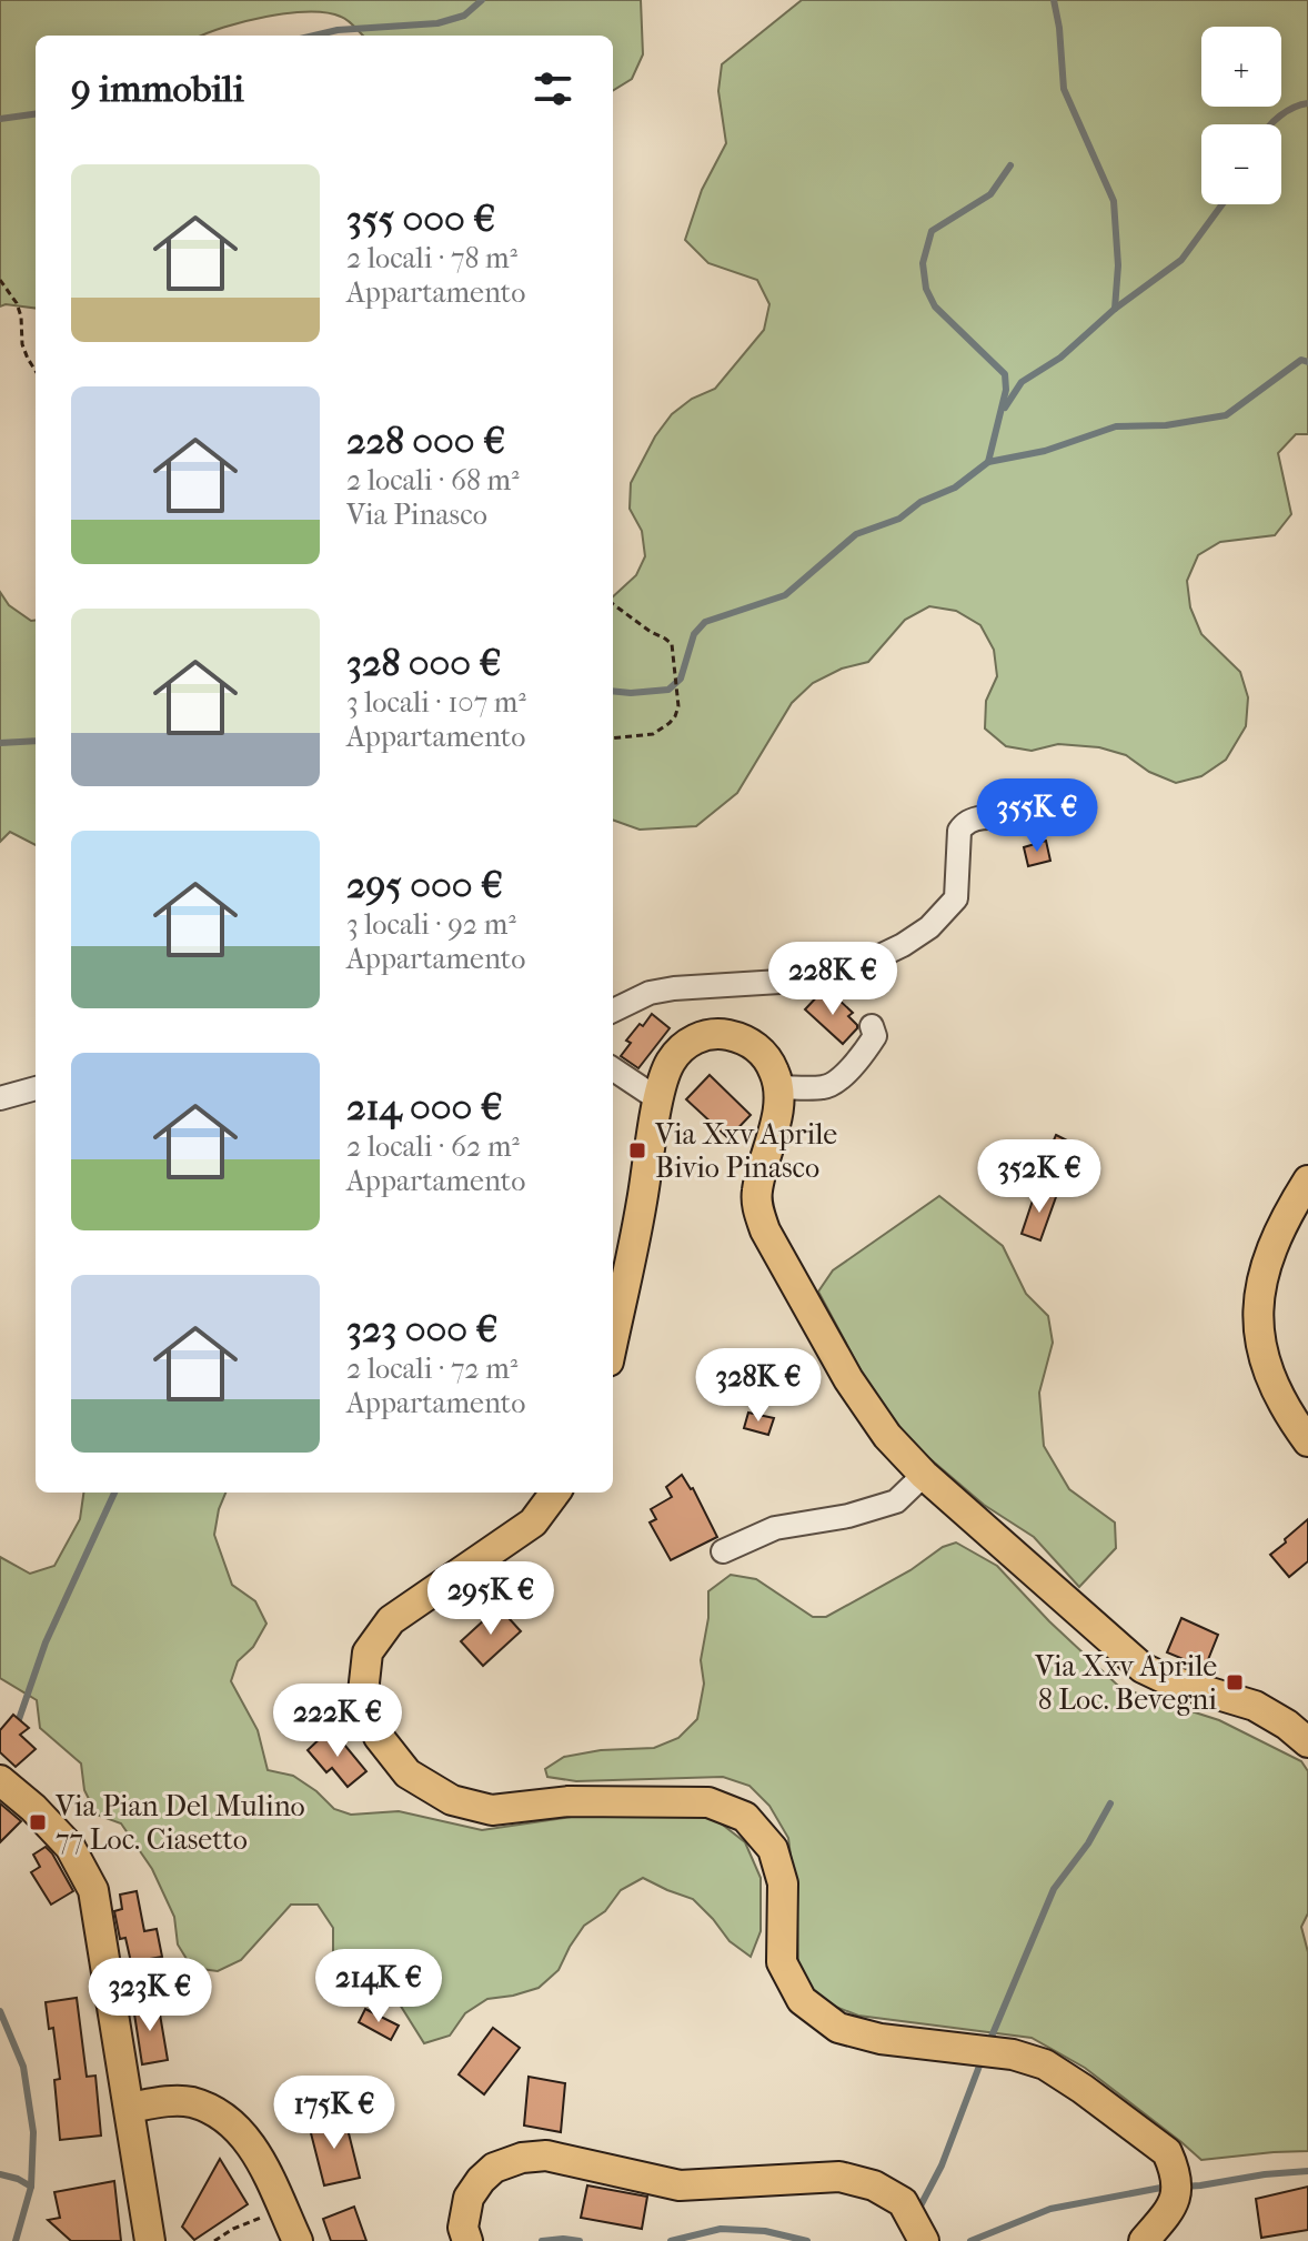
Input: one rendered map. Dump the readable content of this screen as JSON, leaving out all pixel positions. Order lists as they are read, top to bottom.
{
  "places": {
    "transit": ["Via Xxv Aprile Bivio Pinasco", "Via Xxv Aprile 8 Loc. Bevegni", "Via Pian Del Mulino 77 Loc. Ciasetto"]
  },
  "page": {
    "map_buttons": ["+", "−"],
    "heading": "9 immobili",
    "list": [
      {
        "name": "355 000 €",
        "note": "2 locali · 78 m² · Appartamento"
      },
      {
        "name": "228 000 €",
        "note": "2 locali · 68 m² · Via Pinasco"
      },
      {
        "name": "328 000 €",
        "note": "3 locali · 107 m² · Appartamento"
      },
      {
        "name": "295 000 €",
        "note": "3 locali · 92 m² · Appartamento"
      },
      {
        "name": "214 000 €",
        "note": "2 locali · 62 m² · Appartamento"
      },
      {
        "name": "323 000 €",
        "note": "2 locali · 72 m² · Appartamento"
      }
    ],
    "price": [
      "355K €",
      "228K €",
      "352K €",
      "328K €",
      "295K €",
      "222K €",
      "214K €",
      "323K €",
      "175K €"
    ]
  }
}
